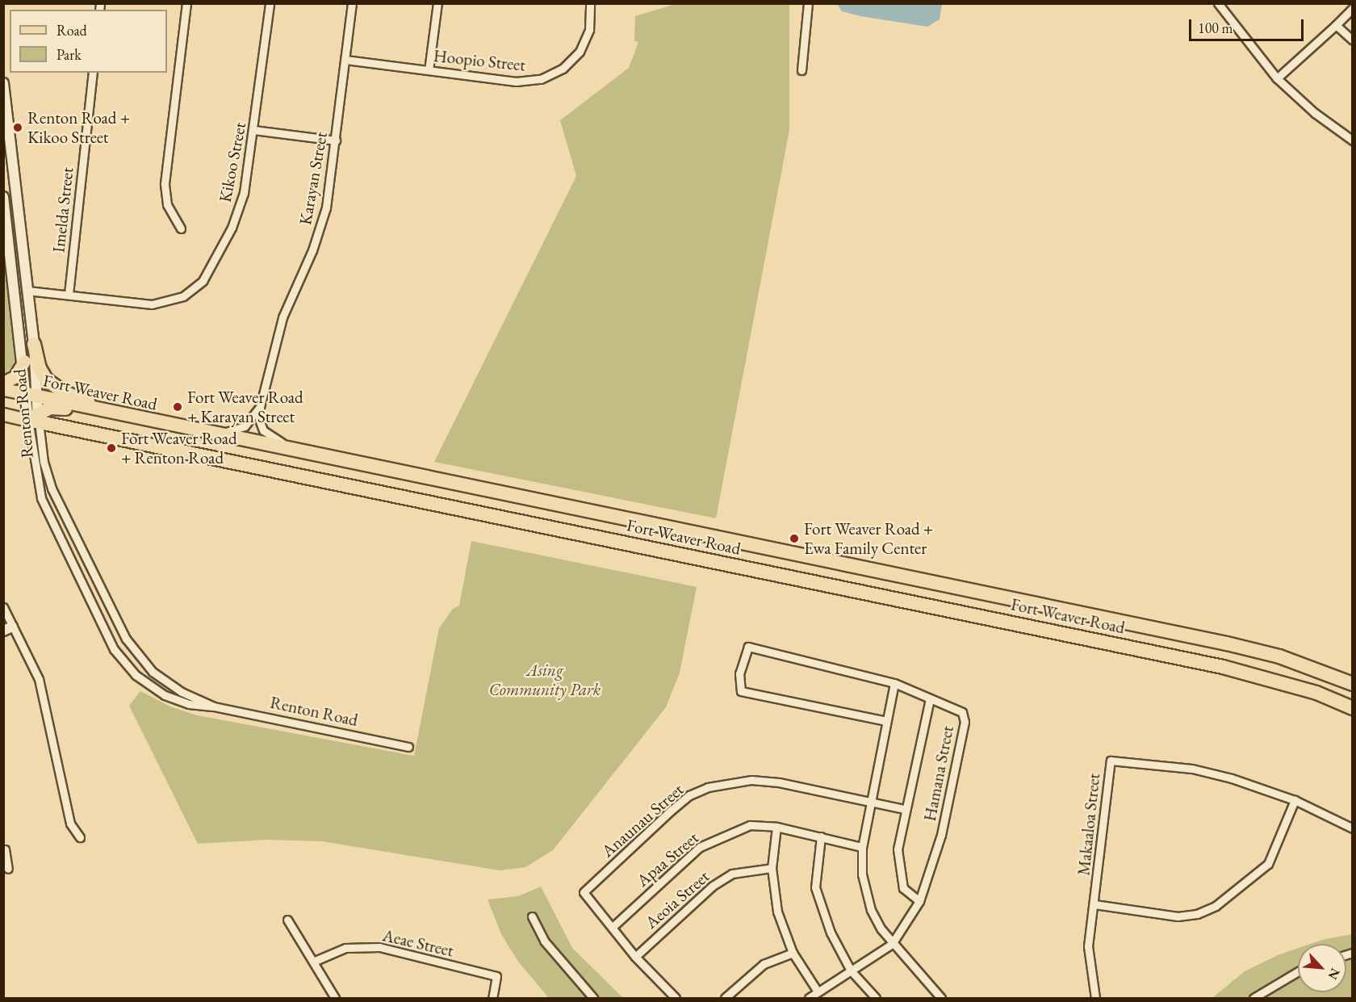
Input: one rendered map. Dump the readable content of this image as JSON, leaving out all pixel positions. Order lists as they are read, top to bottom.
{
  "streets": {
    "highway": ["Fort Weaver Road"],
    "street": [
      "Hoopio Street",
      "Kikoo Street",
      "Karayan Street",
      "Imelda Street",
      "Renton Road",
      "Hamana Street",
      "Anaunau Street",
      "Makaaloa Street",
      "Apaa Street",
      "Aeoia Street",
      "Aeae Street"
    ]
  },
  "crossings": [
    ["Hoopio Street", "Karayan Street"],
    ["Kikoo Street", "Imelda Street"],
    ["Kikoo Street", "Renton Road"],
    ["Karayan Street", "Fort Weaver Road"],
    ["Fort Weaver Road", "Renton Road"],
    ["Anaunau Street", "Apaa Street"]
  ],
  "parks": ["Asing Community Park"],
  "places": [
    "Renton Road + Kikoo Street",
    "Fort Weaver Road + Karayan Street",
    "Fort Weaver Road + Renton Road",
    "Fort Weaver Road + Ewa Family Center"
  ],
  "legend": ["Road", "Park"],
  "scale_bar": "100 m",
  "north": "bottom right"
}
